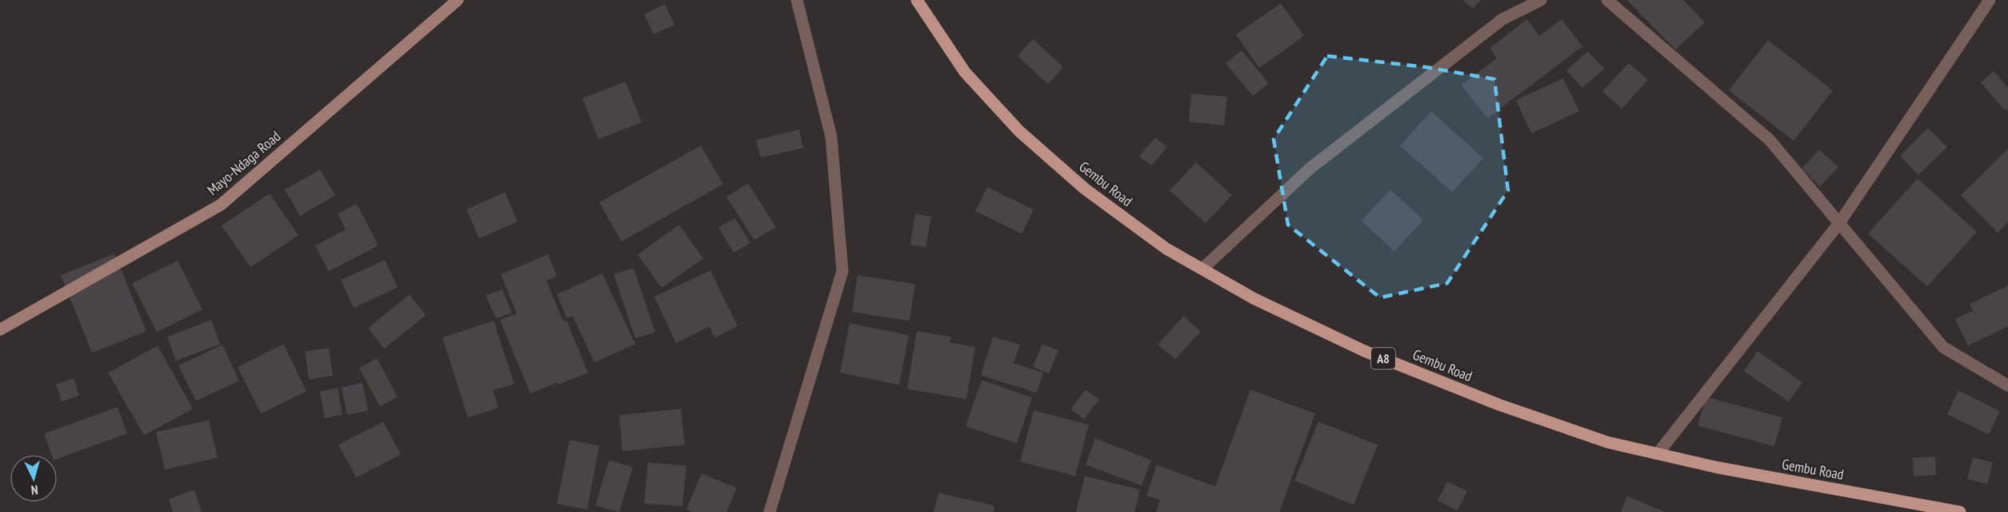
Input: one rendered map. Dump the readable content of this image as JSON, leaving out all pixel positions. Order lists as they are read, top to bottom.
{
  "streets": {
    "main road": ["Gembu Road", "A8"],
    "street": ["Mayo-Ndaga Road"]
  },
  "north": "bottom"
}
